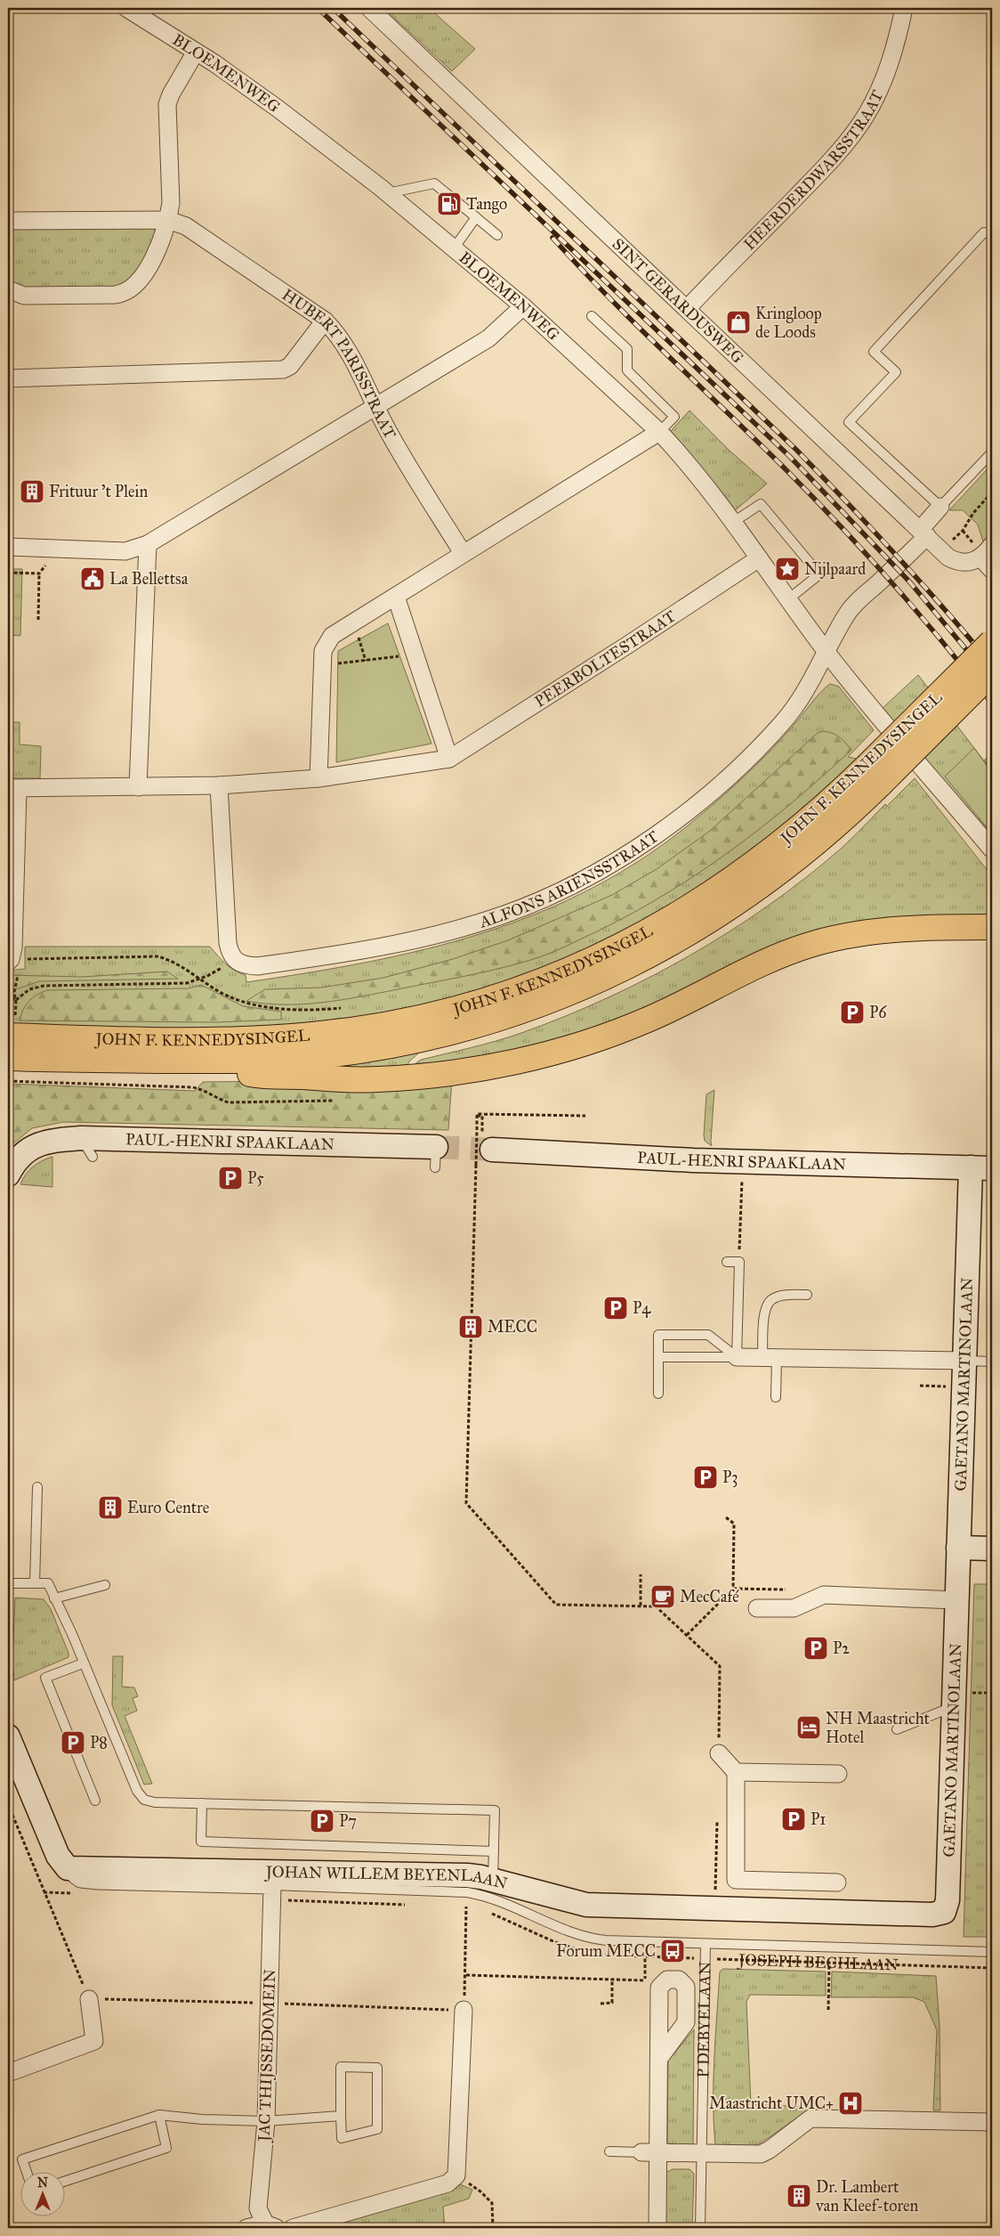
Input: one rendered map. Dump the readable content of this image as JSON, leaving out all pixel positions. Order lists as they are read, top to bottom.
{
  "streets": {
    "main road": ["JOHN F. KENNEDYSINGEL"],
    "street": [
      "BLOEMENWEG",
      "HEERDERDWARSSTRAAT",
      "SINT GERARDUSWEG",
      "HUBERT PARISSTRAAT",
      "PEERBOLTESTRAAT",
      "ALFONS ARIËNSSTRAAT",
      "PAUL-HENRI SPAAKLAAN",
      "GAETANO MARTINOLAAN",
      "JOHAN WILLEM BEYENLAAN",
      "JAC THIJSSEDOMEIN"
    ],
    "lane": ["JOSEPH BECHLAAN", "P DEBYELAAN"]
  },
  "crossings": [
    ["BLOEMENWEG", "PEERBOLTESTRAAT"],
    ["BLOEMENWEG", "ALFONS ARIËNSSTRAAT"],
    ["HEERDERDWARSSTRAAT", "SINT GERARDUSWEG"],
    ["SINT GERARDUSWEG", "ALFONS ARIËNSSTRAAT"],
    ["PAUL-HENRI SPAAKLAAN", "GAETANO MARTINOLAAN"],
    ["GAETANO MARTINOLAAN", "JOHAN WILLEM BEYENLAAN"],
    ["JOHAN WILLEM BEYENLAAN", "JOSEPH BECHLAAN"],
    ["JOHAN WILLEM BEYENLAAN", "P DEBYELAAN"],
    ["JOHAN WILLEM BEYENLAAN", "JAC THIJSSEDOMEIN"],
    ["JOSEPH BECHLAAN", "P DEBYELAAN"]
  ],
  "places": {
    "fuel station": ["Tango"],
    "shop": ["Kringloop de Loods"],
    "building": [
      "Frituur 't Plein",
      "MECC",
      "Euro Centre",
      "Dr. Lambert van Kleef-toren"
    ],
    "place": ["Nijlpaard"],
    "public building": ["La Bellettsa"],
    "parking": [
      "P6",
      "P5",
      "P4",
      "P3",
      "P2",
      "P8",
      "P1",
      "P7"
    ],
    "cafe": ["MecCafé"],
    "hotel": ["NH Maastricht Hotel"],
    "bus stop": ["Forum MECC"],
    "hospital": ["Maastricht UMC+"]
  },
  "north": "top"
}
